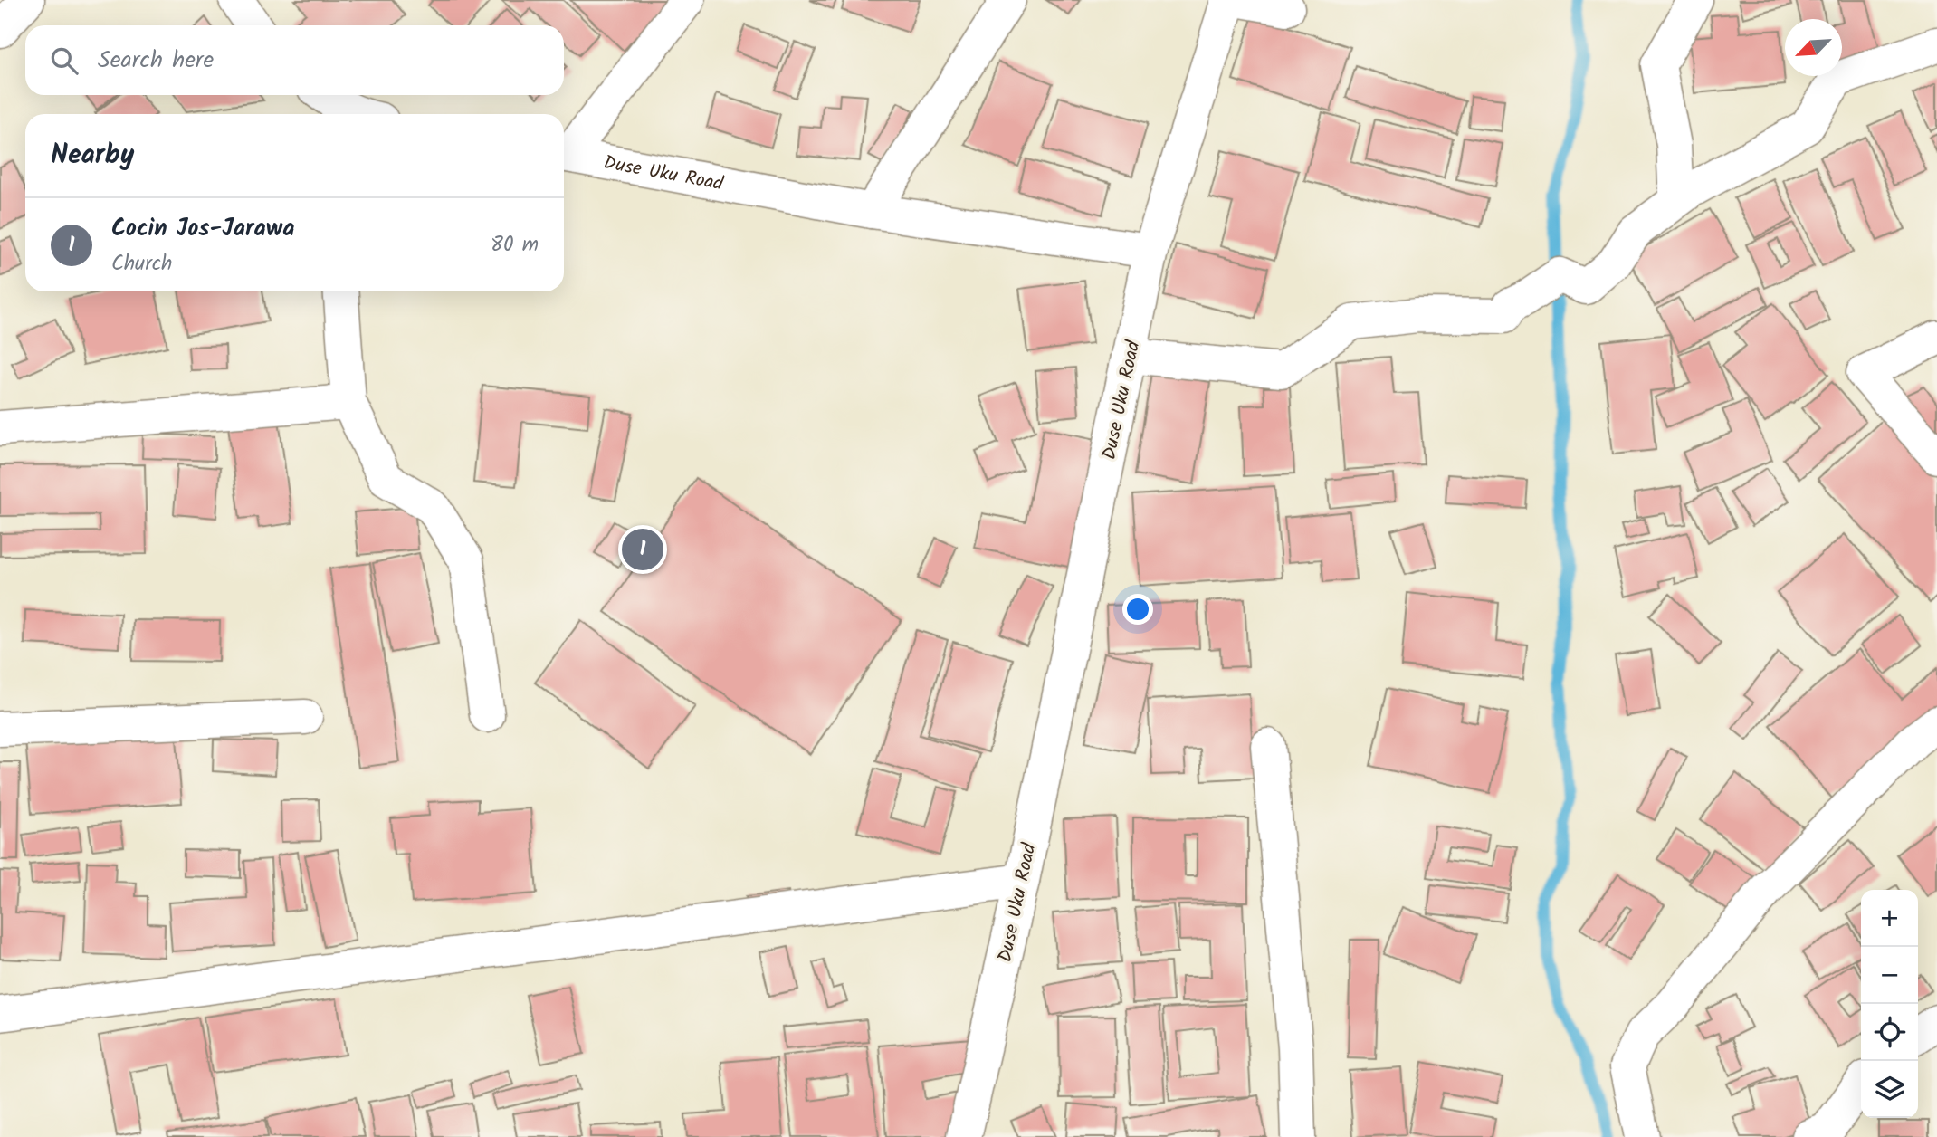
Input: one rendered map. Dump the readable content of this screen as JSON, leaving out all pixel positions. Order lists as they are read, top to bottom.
{
  "streets": {
    "street": ["Duse Uku Road"]
  },
  "north": "bottom left",
  "page": {
    "search": "Search here",
    "heading": "Nearby",
    "list": [
      {
        "mark": "1",
        "name": "Cocin Jos-Jarawa",
        "note": "Church",
        "value": "80 m"
      }
    ],
    "pins": "1",
    "map_buttons": ["+", "−"]
  }
}
